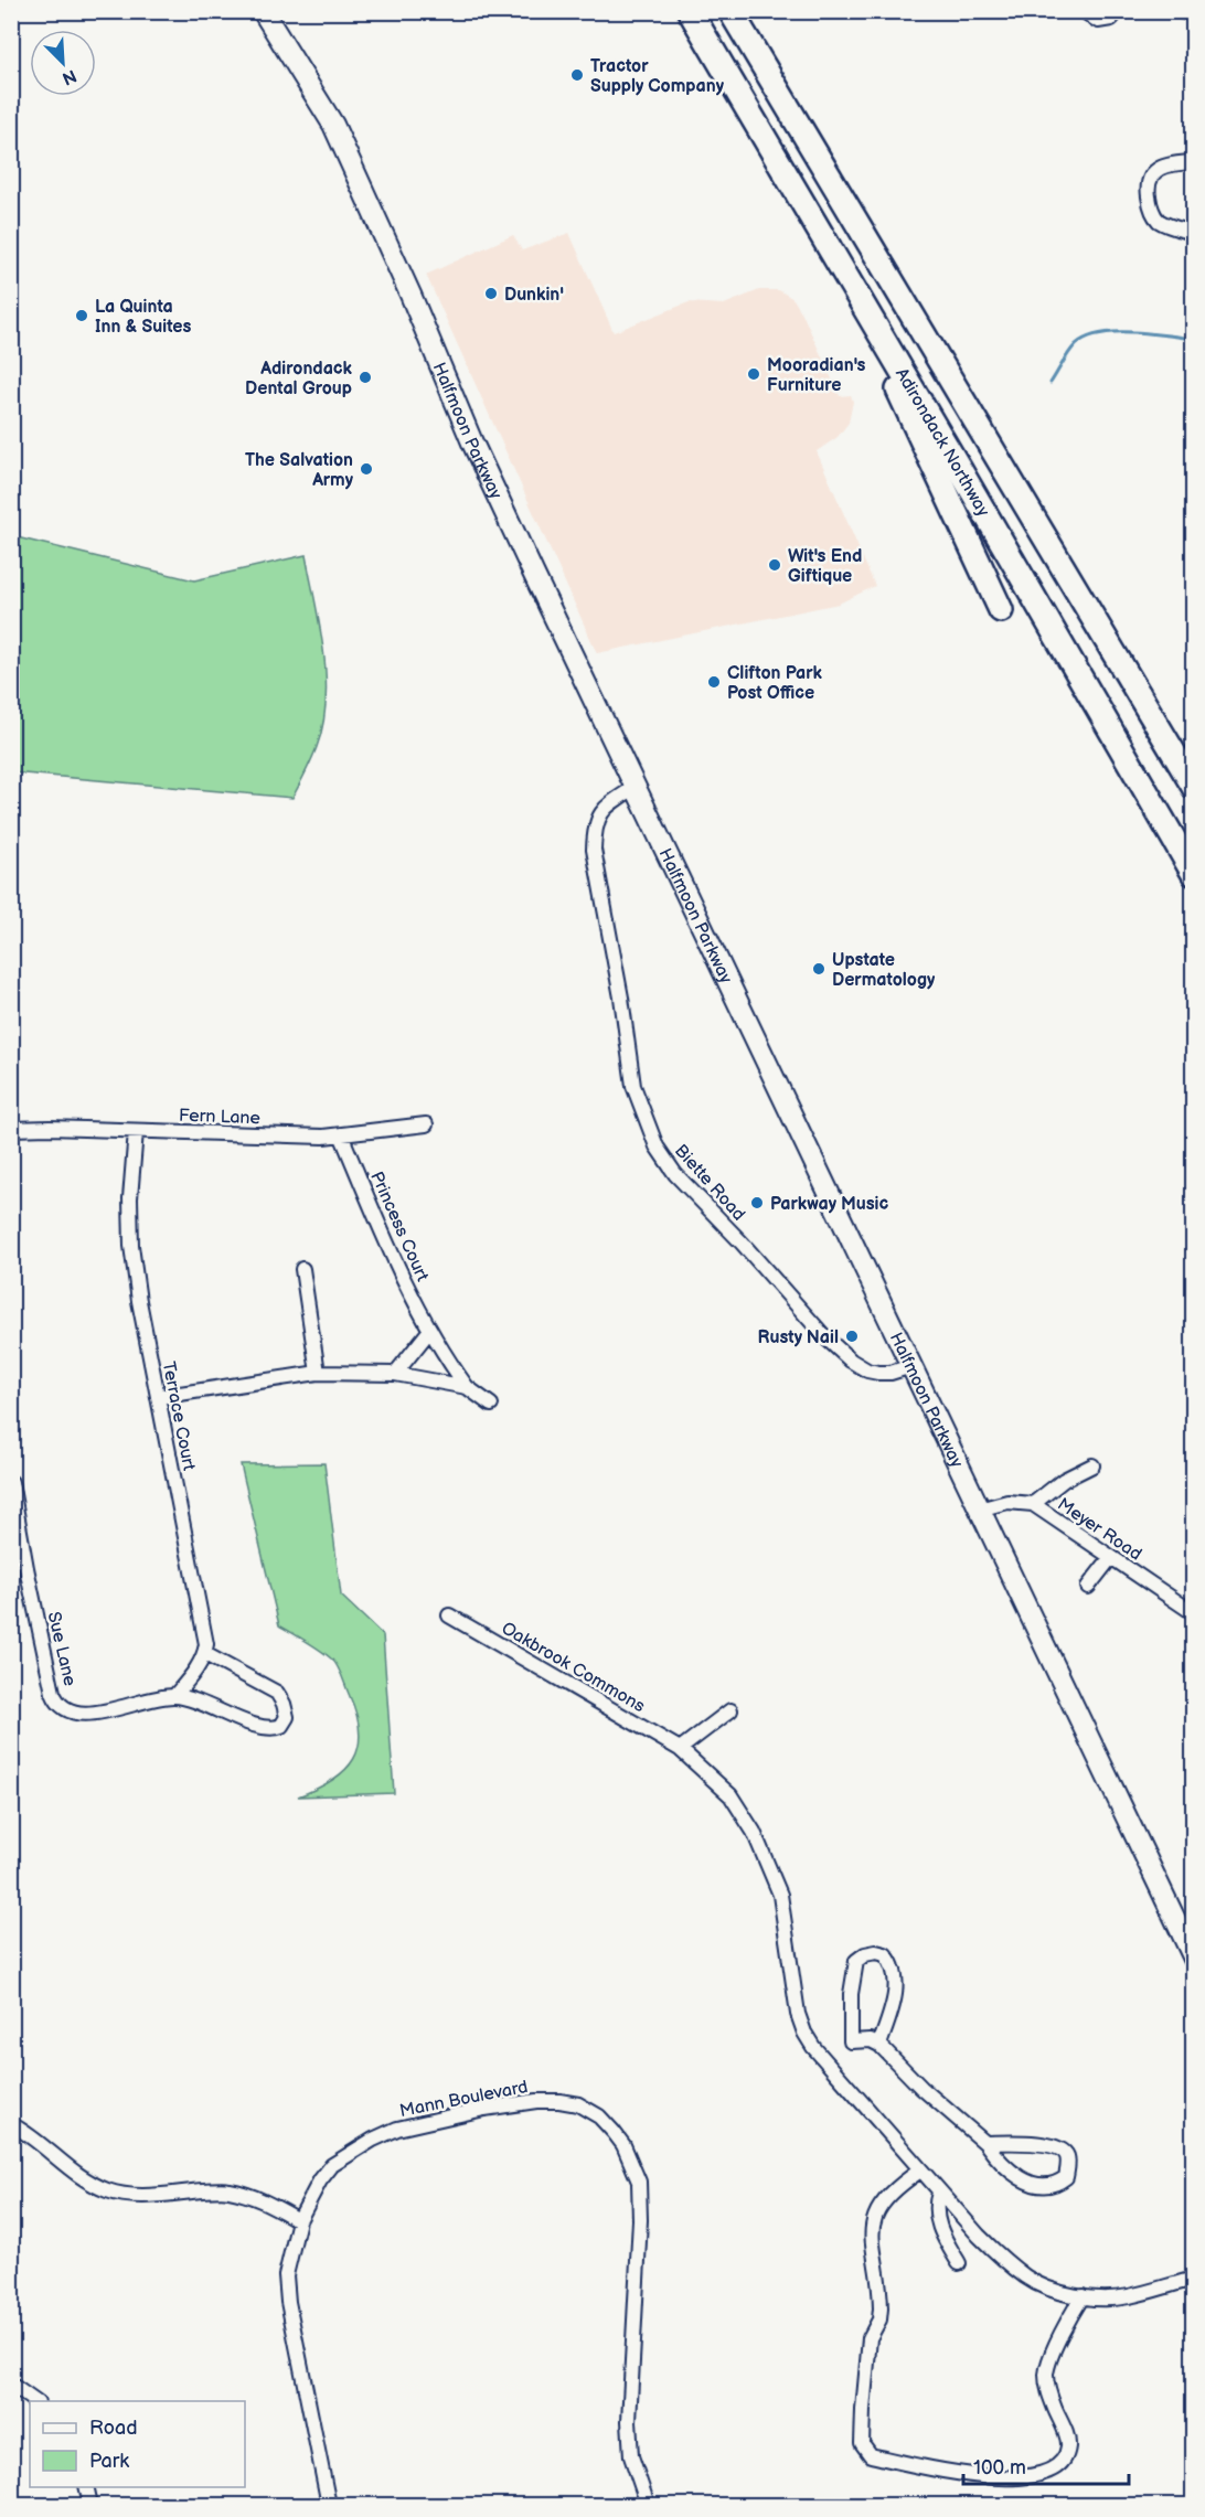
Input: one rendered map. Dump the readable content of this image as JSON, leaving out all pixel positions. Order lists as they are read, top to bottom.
{
  "streets": {
    "highway": ["Adirondack Northway"],
    "main road": ["Halfmoon Parkway"],
    "street": [
      "Fern Lane",
      "Biette Road",
      "Princess Court",
      "Terrace Court",
      "Meyer Road",
      "Sue Lane",
      "Oakbrook Commons",
      "Mann Boulevard"
    ]
  },
  "crossings": [
    ["Halfmoon Parkway", "Biette Road"],
    ["Halfmoon Parkway", "Meyer Road"],
    ["Fern Lane", "Princess Court"],
    ["Fern Lane", "Terrace Court"],
    ["Princess Court", "Terrace Court"]
  ],
  "places": [
    "Tractor Supply Company",
    "Dunkin'",
    "La Quinta Inn & Suites",
    "Mooradian's Furniture",
    "Adirondack Dental Group",
    "The Salvation Army",
    "Wit's End Giftique",
    "Clifton Park Post Office",
    "Upstate Dermatology",
    "Parkway Music",
    "Rusty Nail"
  ],
  "legend": ["Road", "Park"],
  "scale_bar": "100 m",
  "north": "bottom right"
}
